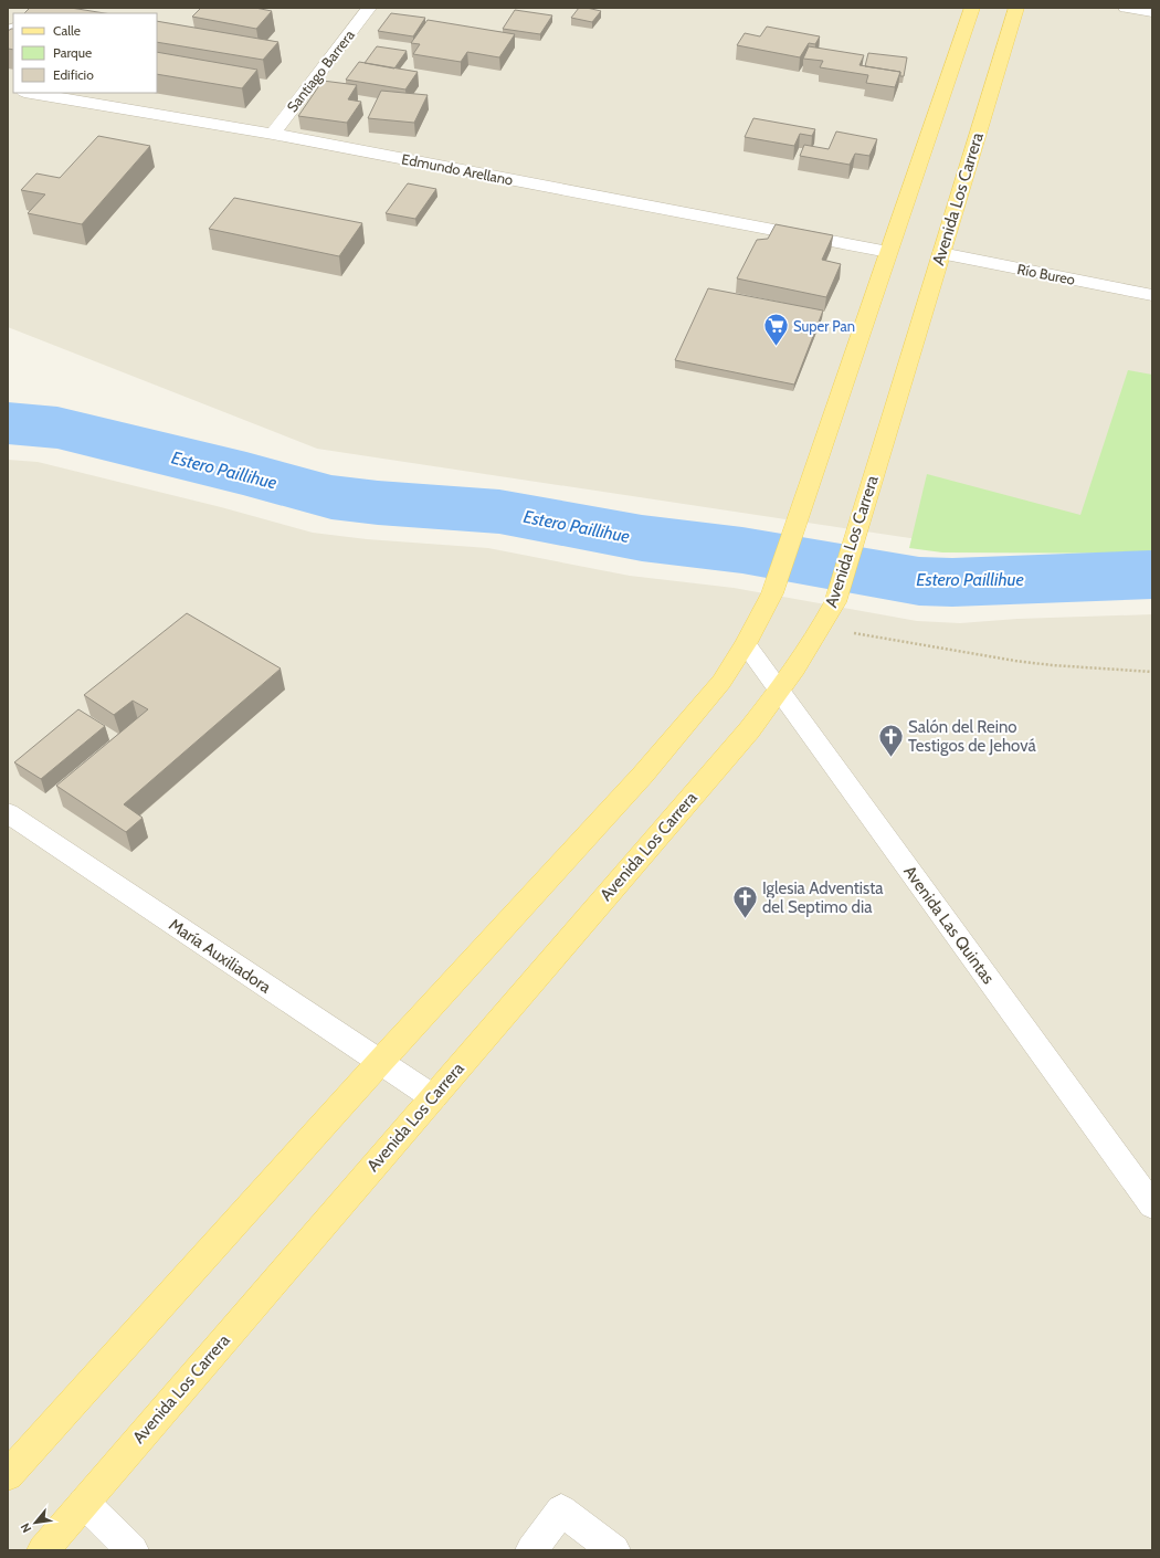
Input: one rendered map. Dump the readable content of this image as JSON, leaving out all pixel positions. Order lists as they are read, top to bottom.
{
  "streets": {
    "main road": ["Avenida Los Carrera"],
    "street": [
      "Santiago Barrera",
      "Edmundo Arellano",
      "Río Bureo",
      "Avenida Las Quintas",
      "María Auxiliadora"
    ]
  },
  "crossings": [
    ["Santiago Barrera", "Edmundo Arellano"],
    ["Avenida Los Carrera", "Río Bureo"],
    ["Avenida Los Carrera", "Avenida Las Quintas"],
    ["Avenida Los Carrera", "María Auxiliadora"]
  ],
  "water": ["Estero Paillihue"],
  "places": {
    "supermarket": ["Super Pan"],
    "church": ["Salón del Reino Testigos de Jehová", "Iglesia Adventista del Septimo dia"]
  },
  "legend": ["Calle", "Parque", "Edificio"],
  "north": "bottom left"
}
